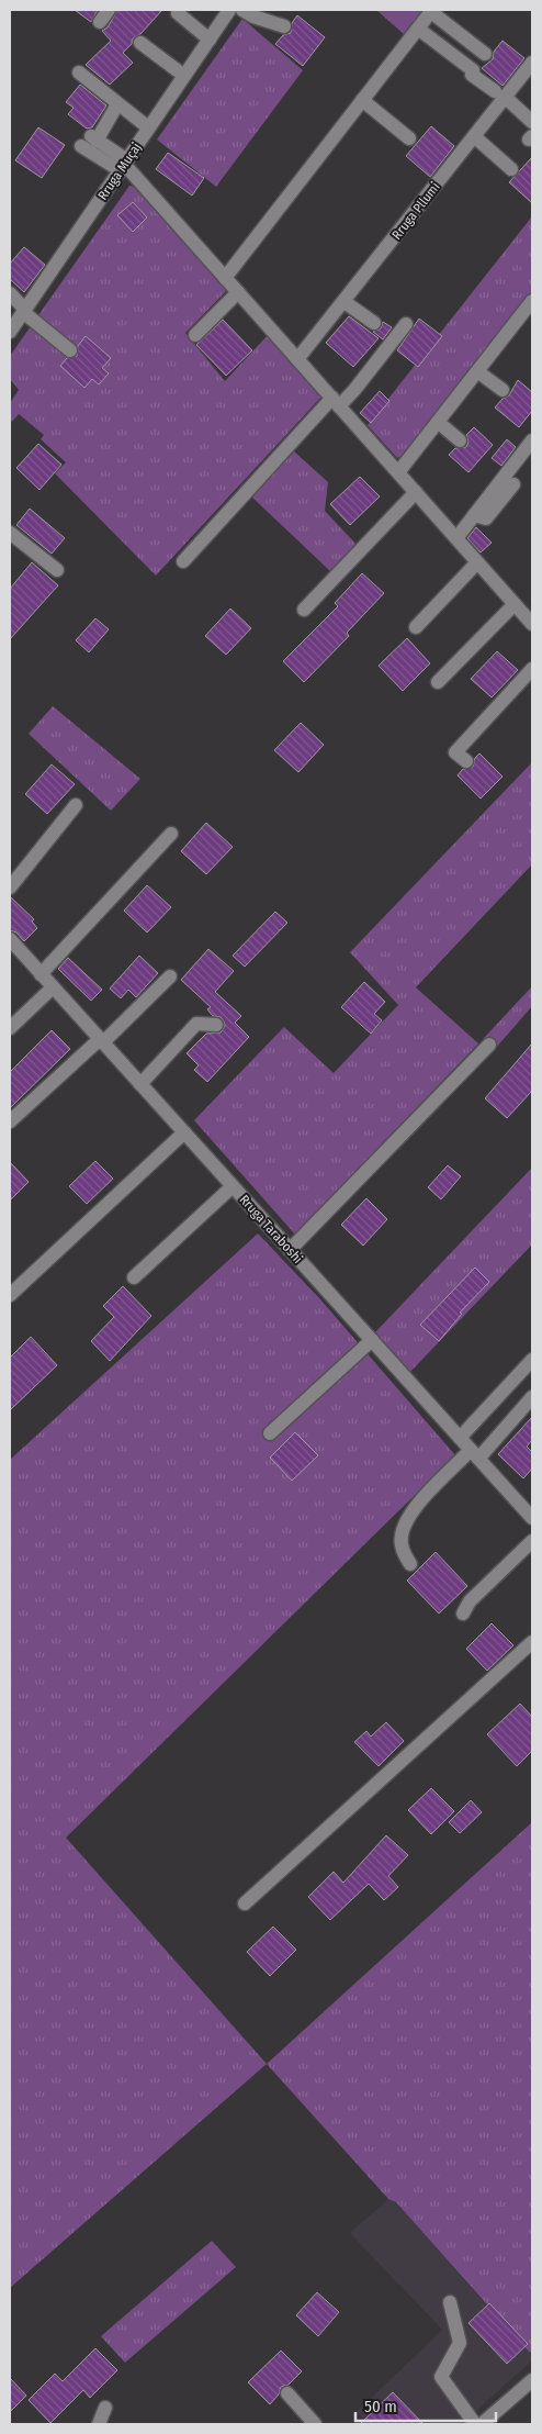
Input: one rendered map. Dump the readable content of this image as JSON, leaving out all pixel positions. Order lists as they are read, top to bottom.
{
  "streets": {
    "street": ["Rruga Muçaj", "Rruga Pllumi", "Rruga Taraboshi"]
  },
  "scale_bar": "50 m"
}
